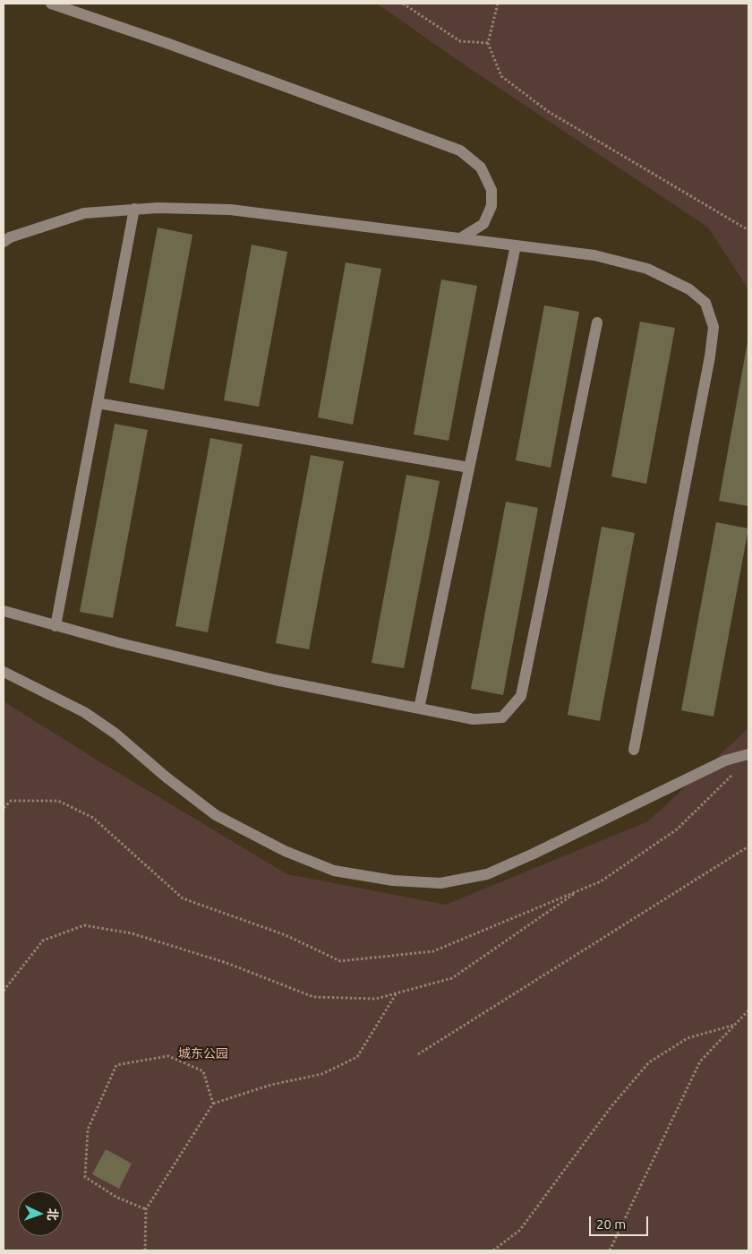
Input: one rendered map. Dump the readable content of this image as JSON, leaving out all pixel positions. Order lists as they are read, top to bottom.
{
  "parks": ["城东公园"],
  "scale_bar": "20 m",
  "north": "right"
}
